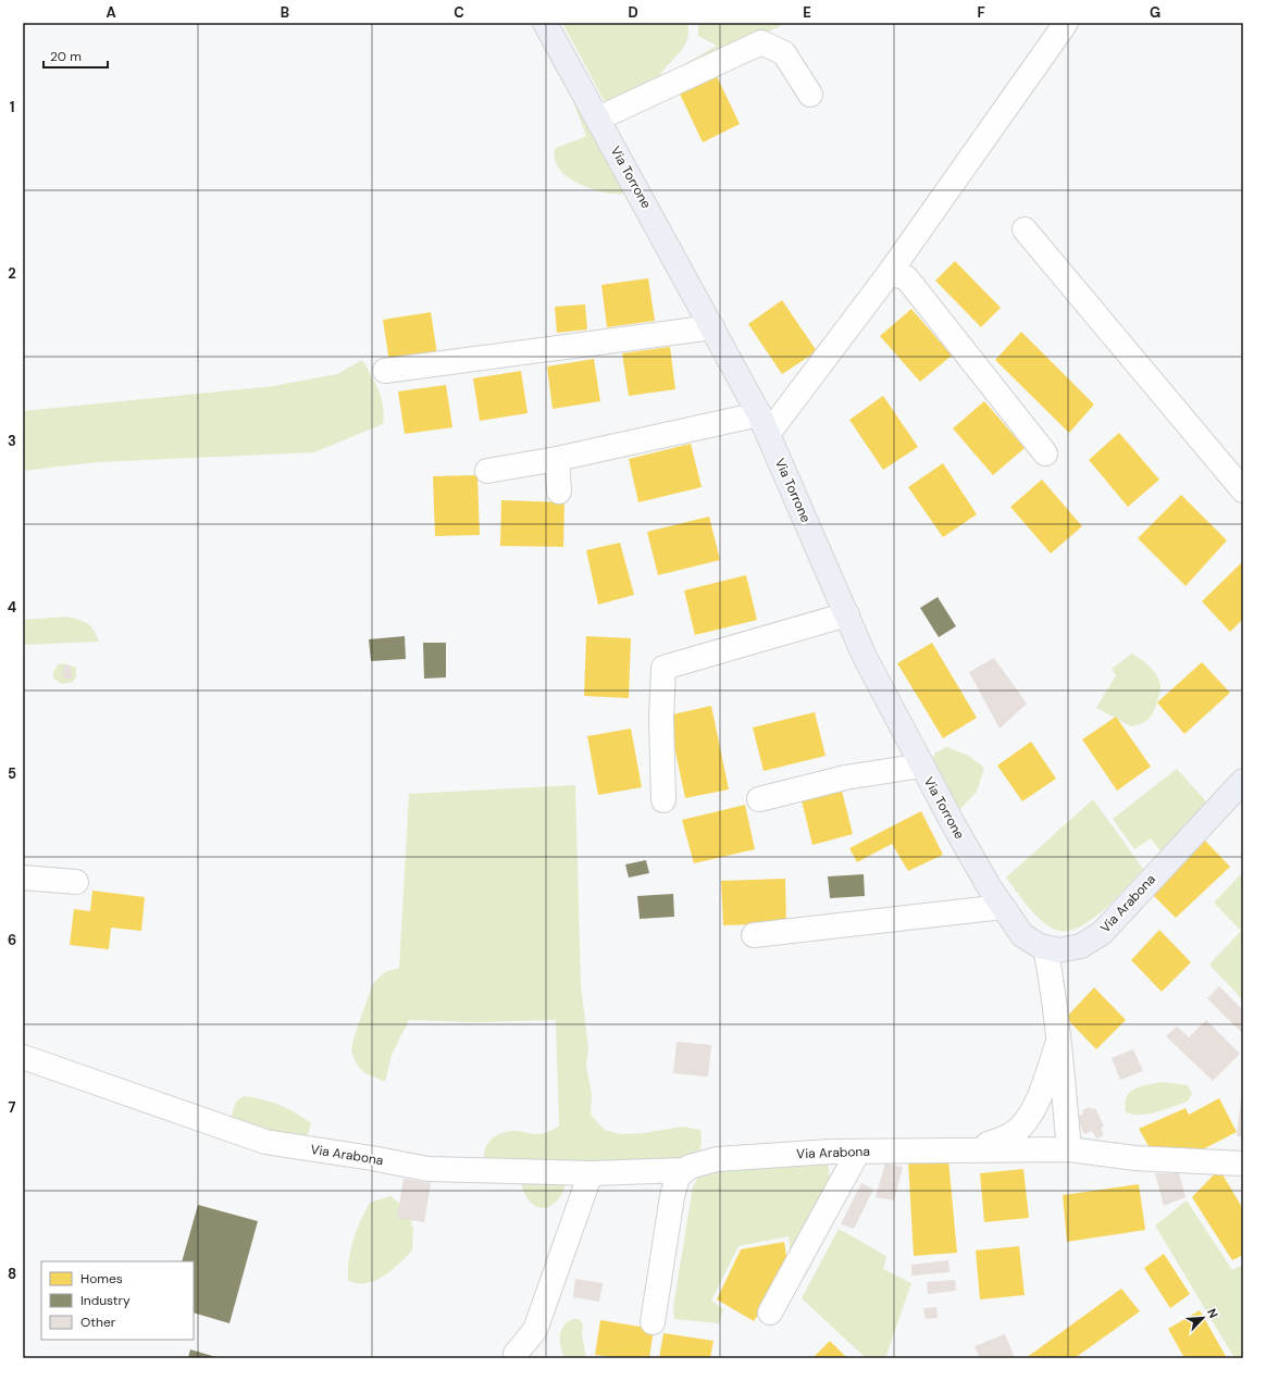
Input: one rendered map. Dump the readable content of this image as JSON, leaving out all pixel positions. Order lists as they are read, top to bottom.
{
  "streets": {
    "main road": ["Via Torrone", "Via Arabona"]
  },
  "crossings": [
    ["Via Torrone", "Via Arabona"]
  ],
  "legend": ["Homes", "Industry", "Other"],
  "scale_bar": "20 m",
  "north": "top right",
  "grid": {
    "columns": [
      "A",
      "B",
      "C",
      "D",
      "E",
      "F",
      "G"
    ],
    "rows": [
      "1",
      "2",
      "3",
      "4",
      "5",
      "6",
      "7",
      "8"
    ]
  }
}
